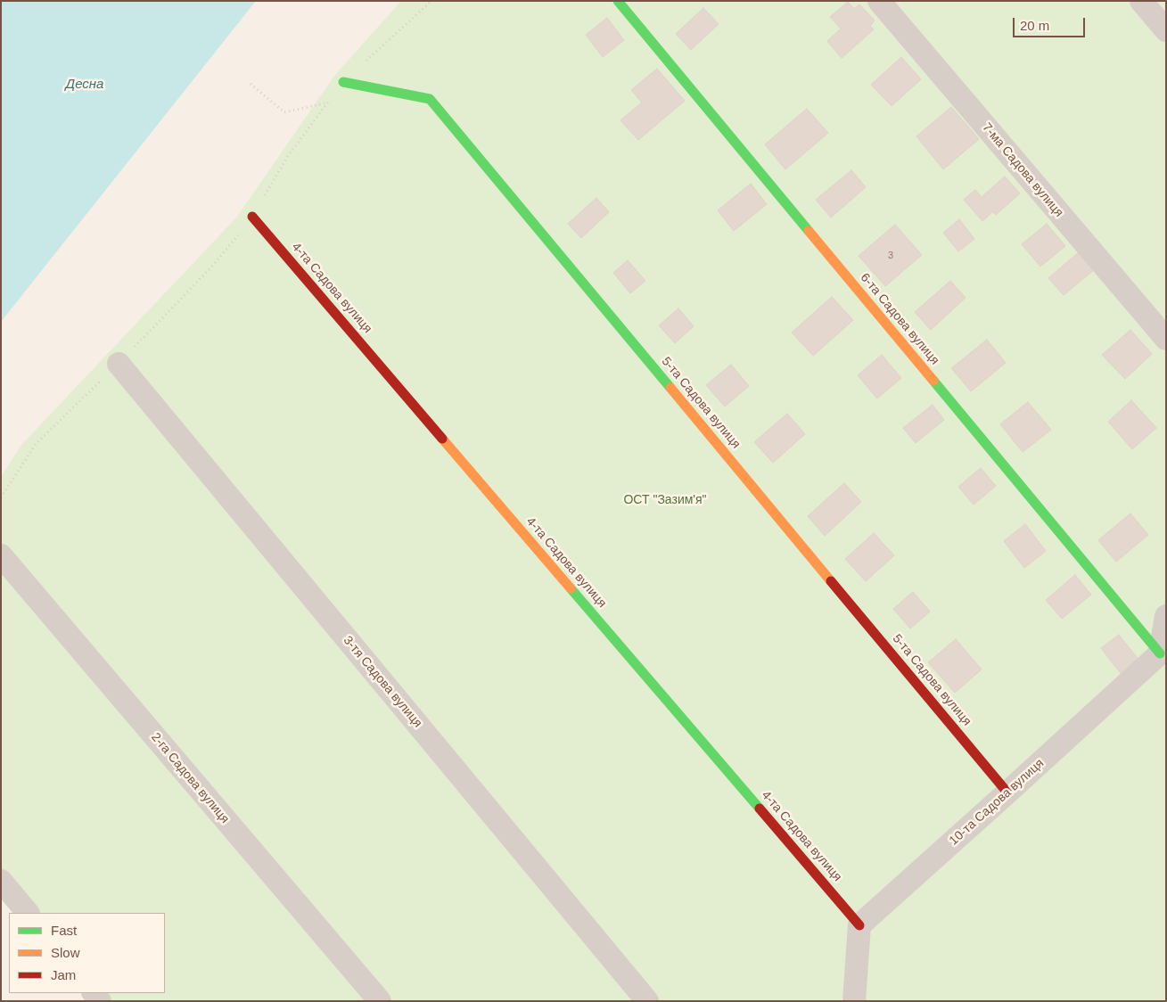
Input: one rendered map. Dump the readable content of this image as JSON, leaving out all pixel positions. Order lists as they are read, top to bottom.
{
  "streets": {
    "street": [
      "7-ма Садова вулиця",
      "4-та Садова вулиця",
      "6-та Садова вулиця",
      "5-та Садова вулиця",
      "3-тя Садова вулиця",
      "2-га Садова вулиця",
      "10-та Садова вулиця"
    ]
  },
  "crossings": [
    ["4-та Садова вулиця", "10-та Садова вулиця"],
    ["6-та Садова вулиця", "10-та Садова вулиця"],
    ["5-та Садова вулиця", "10-та Садова вулиця"]
  ],
  "water": ["Десна"],
  "parks": ["ОСТ \"Зазим'я\""],
  "house_numbers": ["3"],
  "legend": ["Fast", "Slow", "Jam"],
  "scale_bar": "20 m"
}
